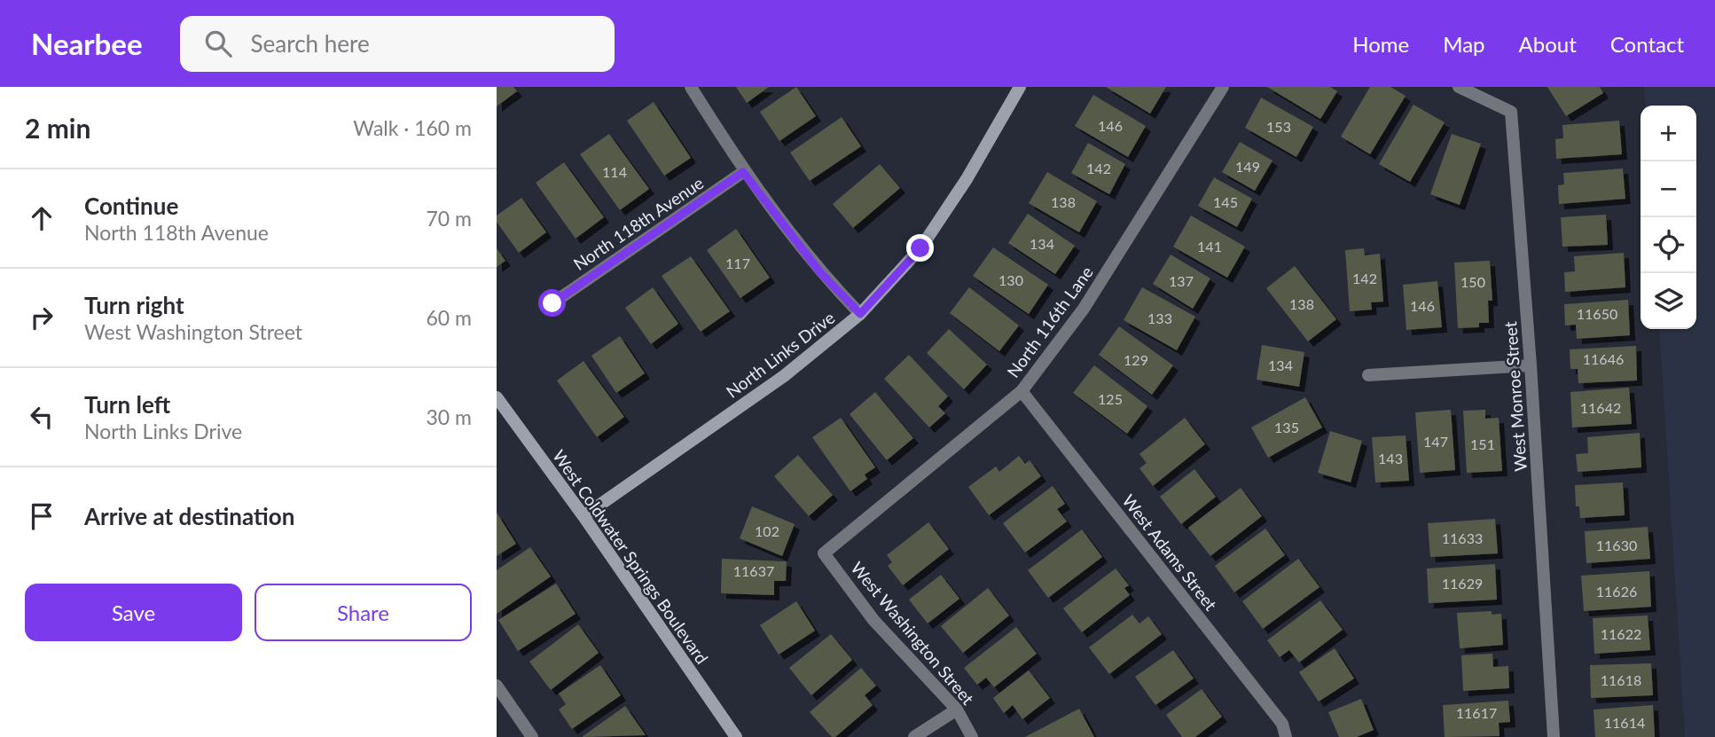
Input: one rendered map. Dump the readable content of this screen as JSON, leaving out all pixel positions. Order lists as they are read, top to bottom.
{
  "streets": {
    "street": [
      "North 118th Avenue",
      "North 116th Lane",
      "North Links Drive",
      "West Monroe Street",
      "West Adams Street",
      "West Coldwater Springs Boulevard",
      "West Washington Street"
    ]
  },
  "crossings": [
    ["North 116th Lane", "West Adams Street"],
    ["North 116th Lane", "West Washington Street"],
    ["North Links Drive", "West Coldwater Springs Boulevard"]
  ],
  "house_numbers": [
    "146",
    "153",
    "149",
    "142",
    "114",
    "138",
    "145",
    "134",
    "141",
    "117",
    "142",
    "130",
    "137",
    "150",
    "138",
    "146",
    "11650",
    "133",
    "11646",
    "129",
    "134",
    "125",
    "11642",
    "135",
    "147",
    "151",
    "143",
    "102",
    "11633",
    "11630",
    "11637",
    "11629",
    "11626",
    "11622",
    "11618",
    "11617",
    "11614"
  ],
  "page": {
    "header": "Nearbee",
    "search": "Search here",
    "nav": [
      "Home",
      "Map",
      "About",
      "Contact"
    ],
    "heading": ["2 min", "Walk · 160 m"],
    "map_buttons": ["+", "−"],
    "list": [
      ["Continue", "North 118th Avenue", "70 m"],
      ["Turn right", "West Washington Street", "60 m"],
      ["Turn left", "North Links Drive", "30 m"],
      "Arrive at destination"
    ],
    "buttons": ["Save", "Share"]
  }
}
